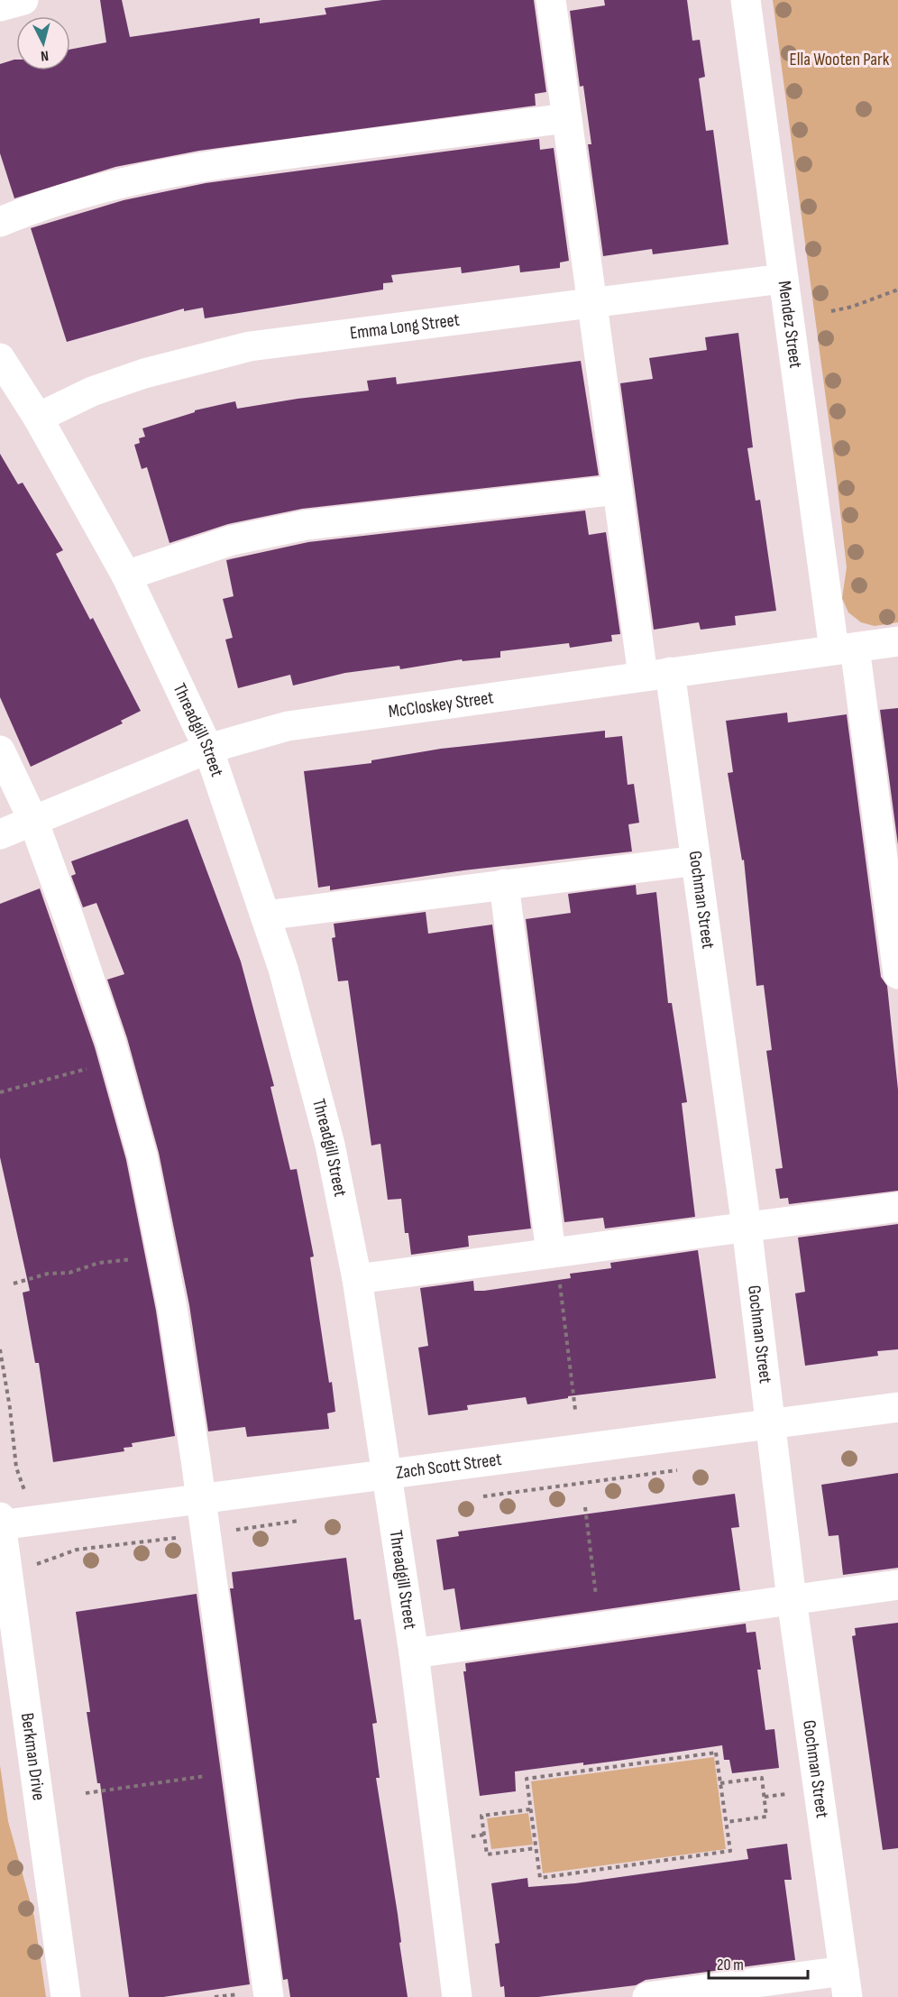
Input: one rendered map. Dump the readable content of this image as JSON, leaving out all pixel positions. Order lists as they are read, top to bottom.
{
  "streets": {
    "street": [
      "Mendez Street",
      "Emma Long Street",
      "McCloskey Street",
      "Threadgill Street",
      "Gochman Street",
      "Zach Scott Street",
      "Berkman Drive"
    ]
  },
  "crossings": [
    ["Mendez Street", "Emma Long Street"],
    ["Mendez Street", "McCloskey Street"],
    ["Emma Long Street", "Threadgill Street"],
    ["Emma Long Street", "Gochman Street"],
    ["McCloskey Street", "Threadgill Street"],
    ["McCloskey Street", "Gochman Street"],
    ["Threadgill Street", "Zach Scott Street"],
    ["Gochman Street", "Zach Scott Street"],
    ["Zach Scott Street", "Berkman Drive"]
  ],
  "parks": ["Ella Wooten Park"],
  "scale_bar": "20 m",
  "north": "bottom"
}
